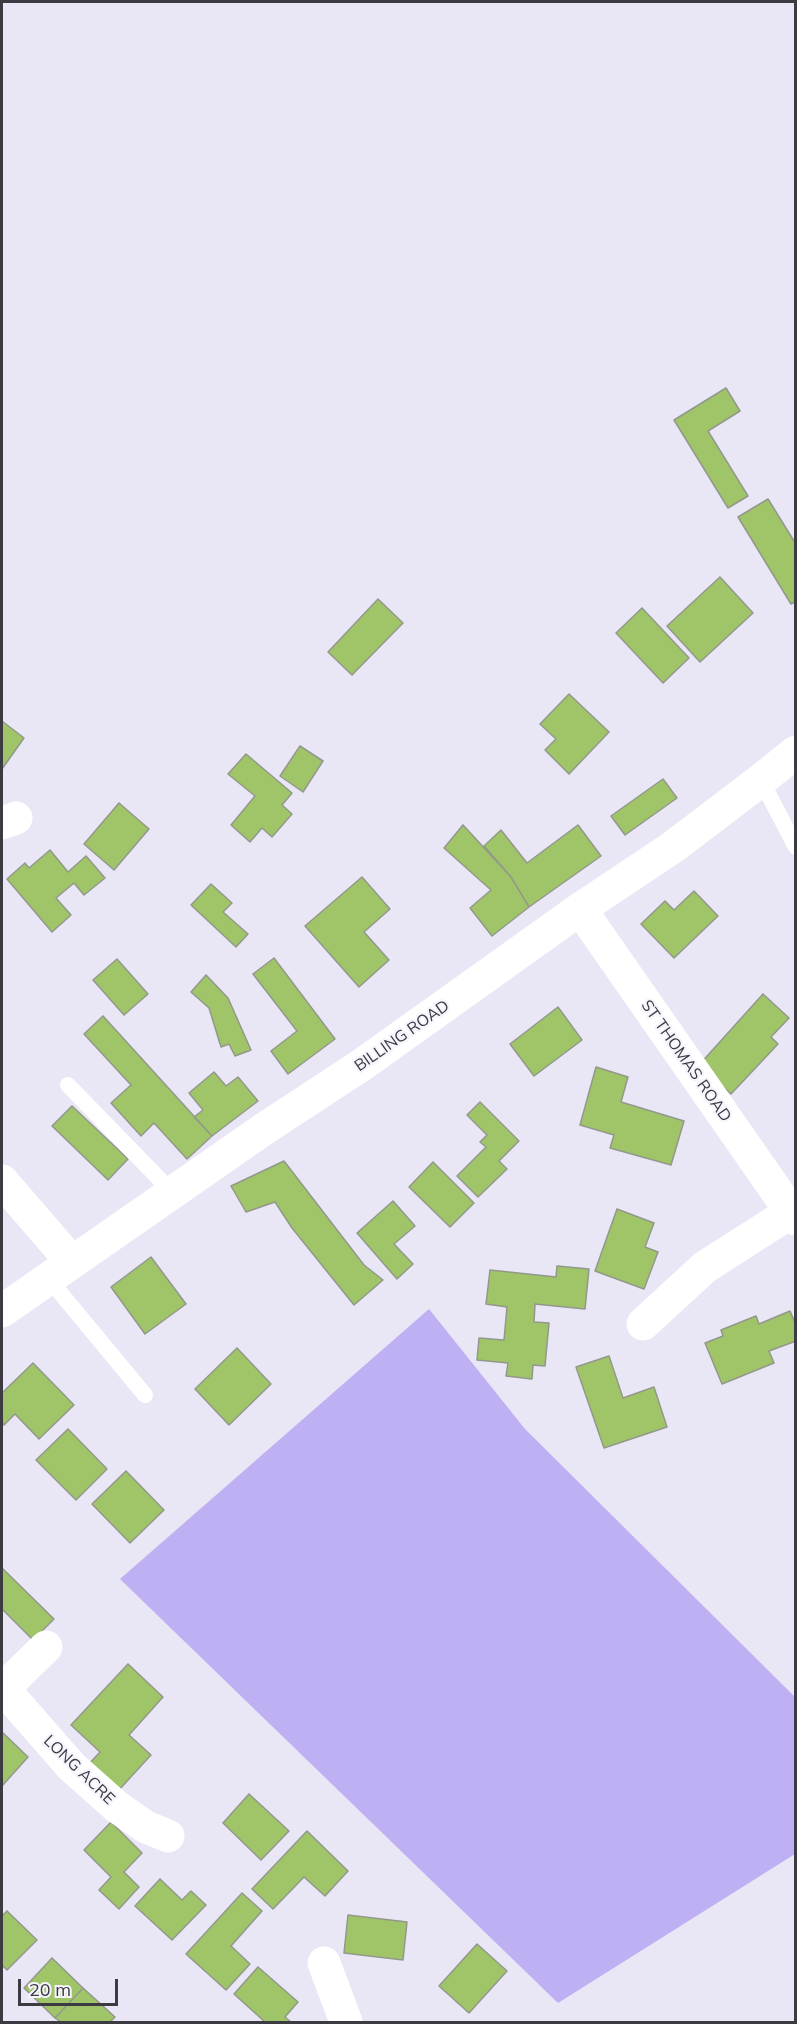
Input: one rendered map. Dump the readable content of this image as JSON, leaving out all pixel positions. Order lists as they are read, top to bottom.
{
  "streets": {
    "street": ["BILLING ROAD", "ST THOMAS ROAD", "LONG ACRE"]
  },
  "crossings": [
    ["BILLING ROAD", "ST THOMAS ROAD"]
  ],
  "scale_bar": "20 m"
}
